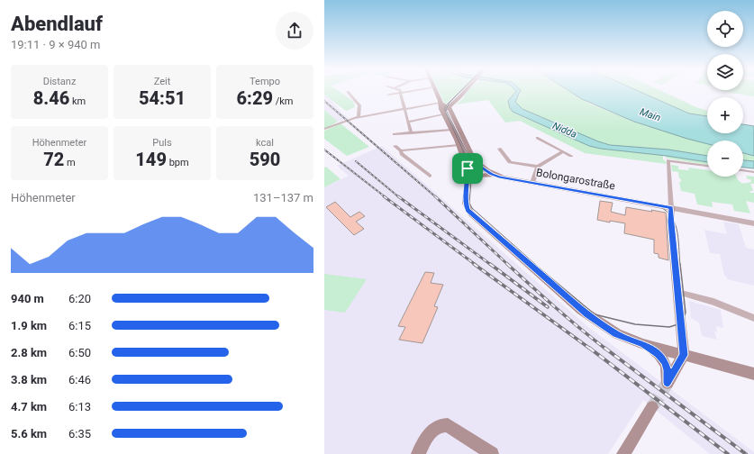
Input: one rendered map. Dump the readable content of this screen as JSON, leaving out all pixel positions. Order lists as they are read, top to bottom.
{
  "streets": {
    "main road": ["Bolongarostraße"]
  },
  "water": ["Main", "Nidda"],
  "page": {
    "heading": ["Abendlauf", "19:11 · 9 × 940 m"],
    "map_buttons": ["+", "−"],
    "stats": [
      ["Distanz", "8.46 km"],
      ["Zeit", "54:51"],
      ["Tempo", "6:29 /km"],
      ["Höhenmeter", "72 m"],
      ["Puls", "149 bpm"],
      ["kcal", "590"]
    ],
    "chart": ["Höhenmeter", "131–137 m"],
    "list": [
      {
        "name": "940 m",
        "note": "6:20"
      },
      {
        "name": "1.9 km",
        "note": "6:15"
      },
      {
        "name": "2.8 km",
        "note": "6:50"
      },
      {
        "name": "3.8 km",
        "note": "6:46"
      },
      {
        "name": "4.7 km",
        "note": "6:13"
      },
      {
        "name": "5.6 km",
        "note": "6:35"
      }
    ]
  }
}
